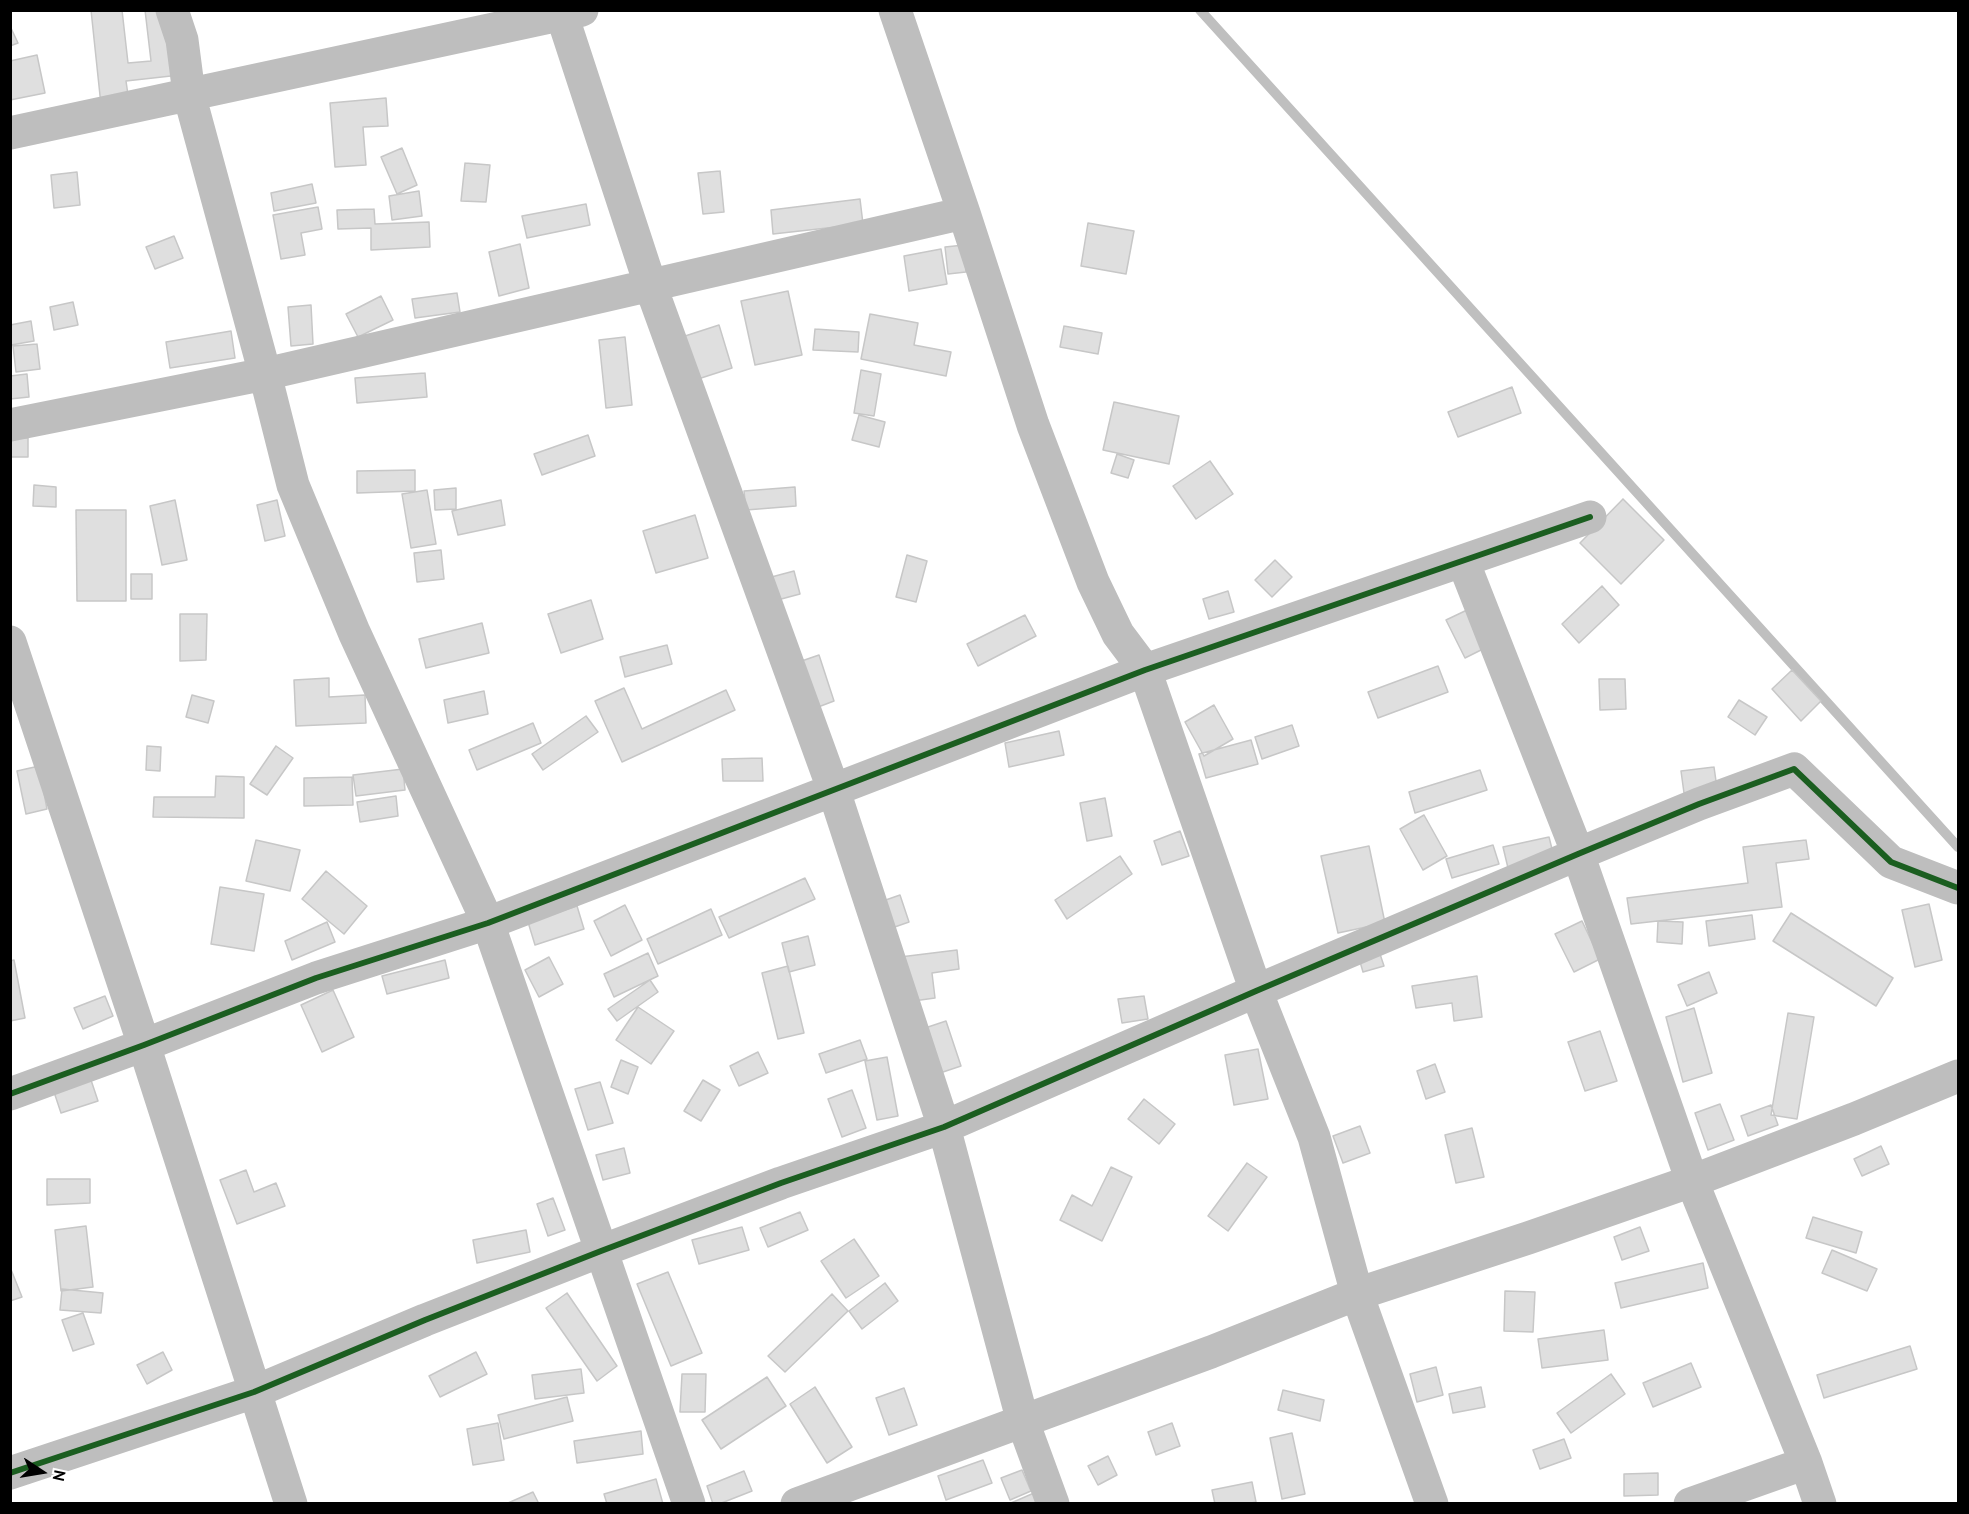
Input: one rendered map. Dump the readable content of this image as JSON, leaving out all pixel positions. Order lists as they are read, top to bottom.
{
  "north": "right"
}
